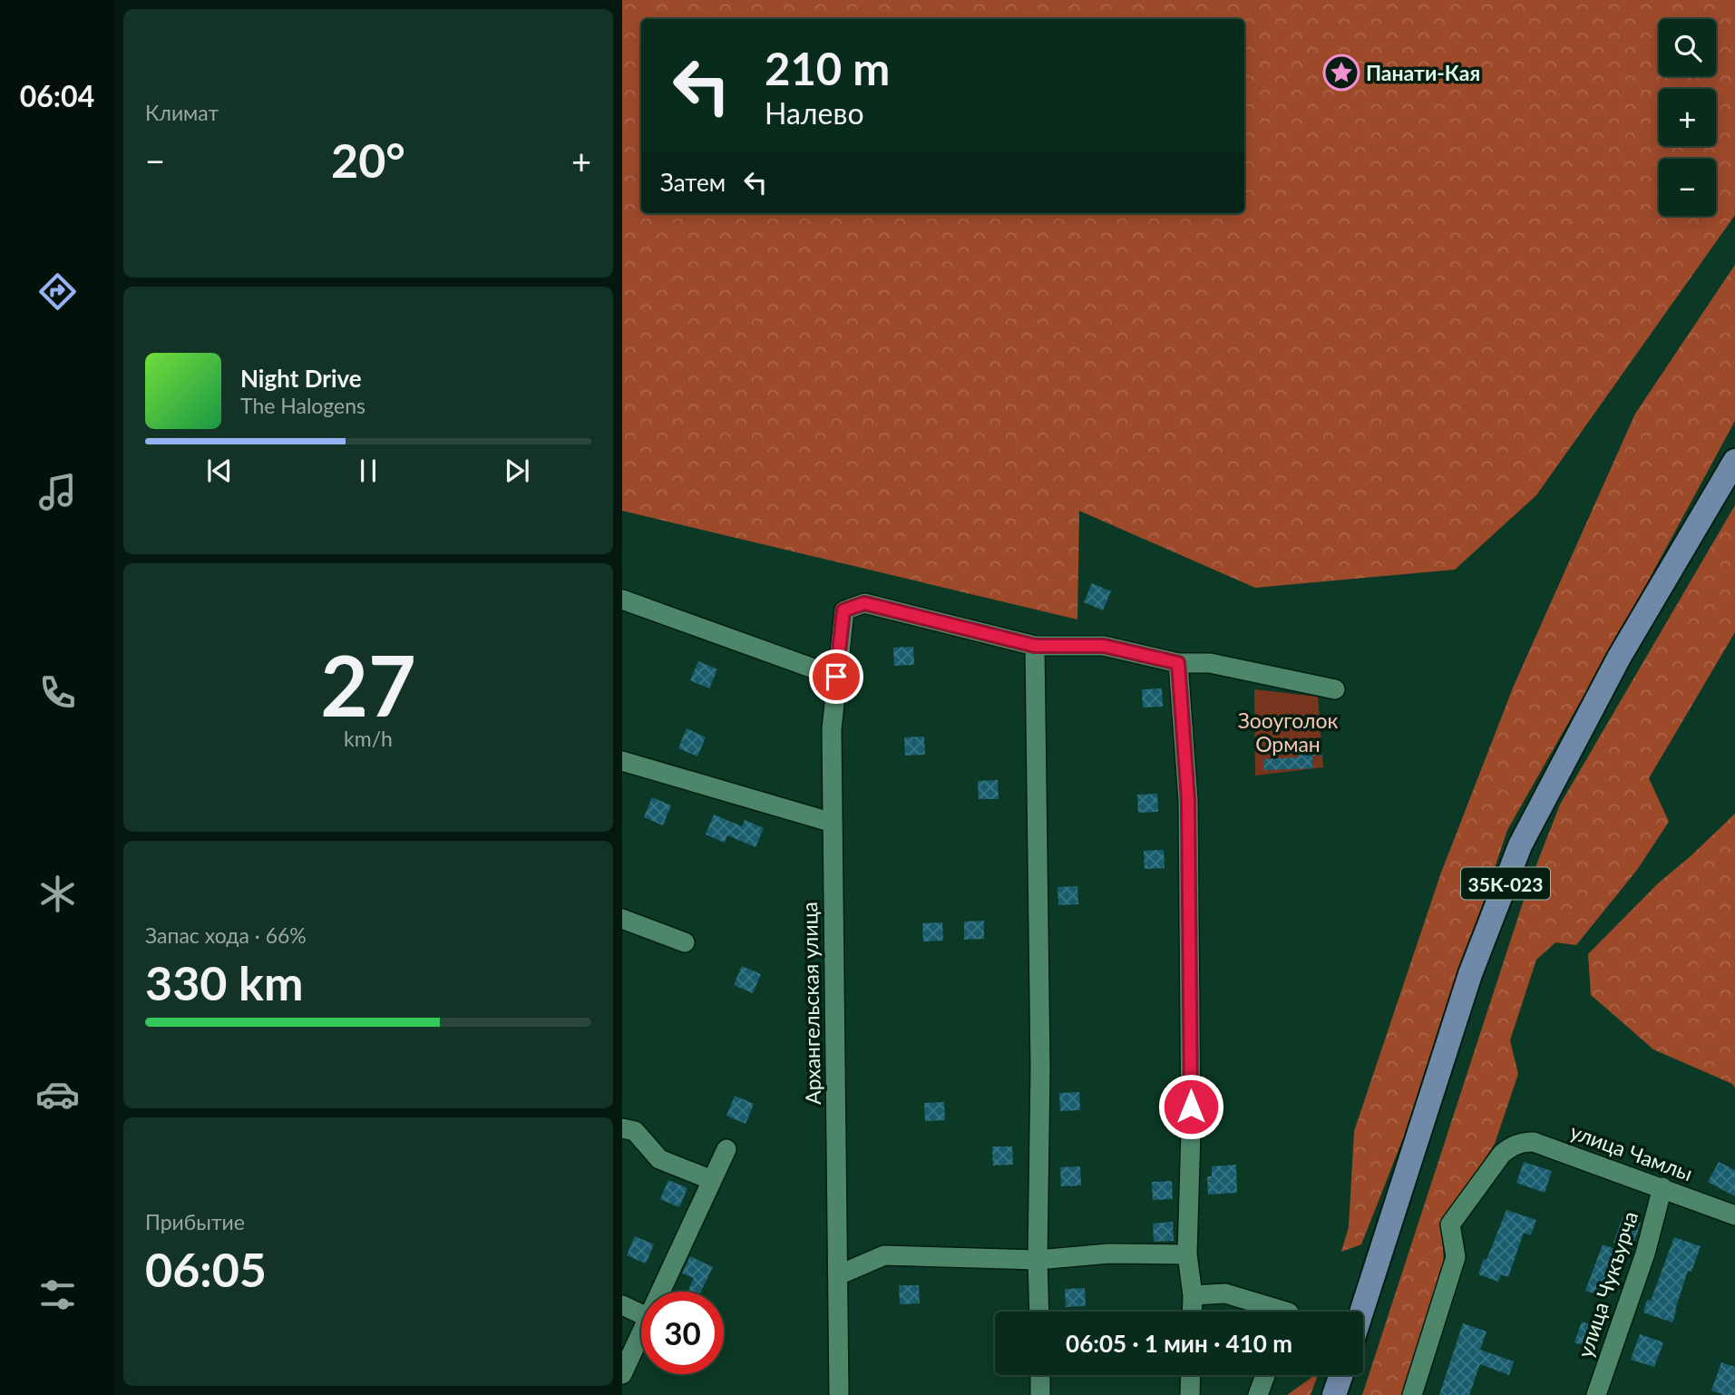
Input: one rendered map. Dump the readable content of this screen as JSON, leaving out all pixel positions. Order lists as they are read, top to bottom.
{
  "streets": {
    "main road": ["35К-023"],
    "street": ["Архангельская улица", "улица Чамлы", "улица Чукъурча"]
  },
  "crossings": [
    ["улица Чамлы", "улица Чукъурча"]
  ],
  "parks": ["Зооуголок Орман"],
  "places": {
    "place": ["Панати-Кая"]
  },
  "page": {
    "tabs": "06:04",
    "tile": [
      "Климат",
      ["27", "km/h"],
      ["Запас хода · 66%", "330 km"],
      ["Прибытие", "06:05"]
    ],
    "map_buttons": ["+", "−"],
    "turn": ["210 m", "Налево"],
    "heat": ["−", "20°", "+"],
    "then": "Затем",
    "song": ["Night Drive", "The Halogens"],
    "limit": "30",
    "trip": "06:05 · 1 мин · 410 m"
  }
}
